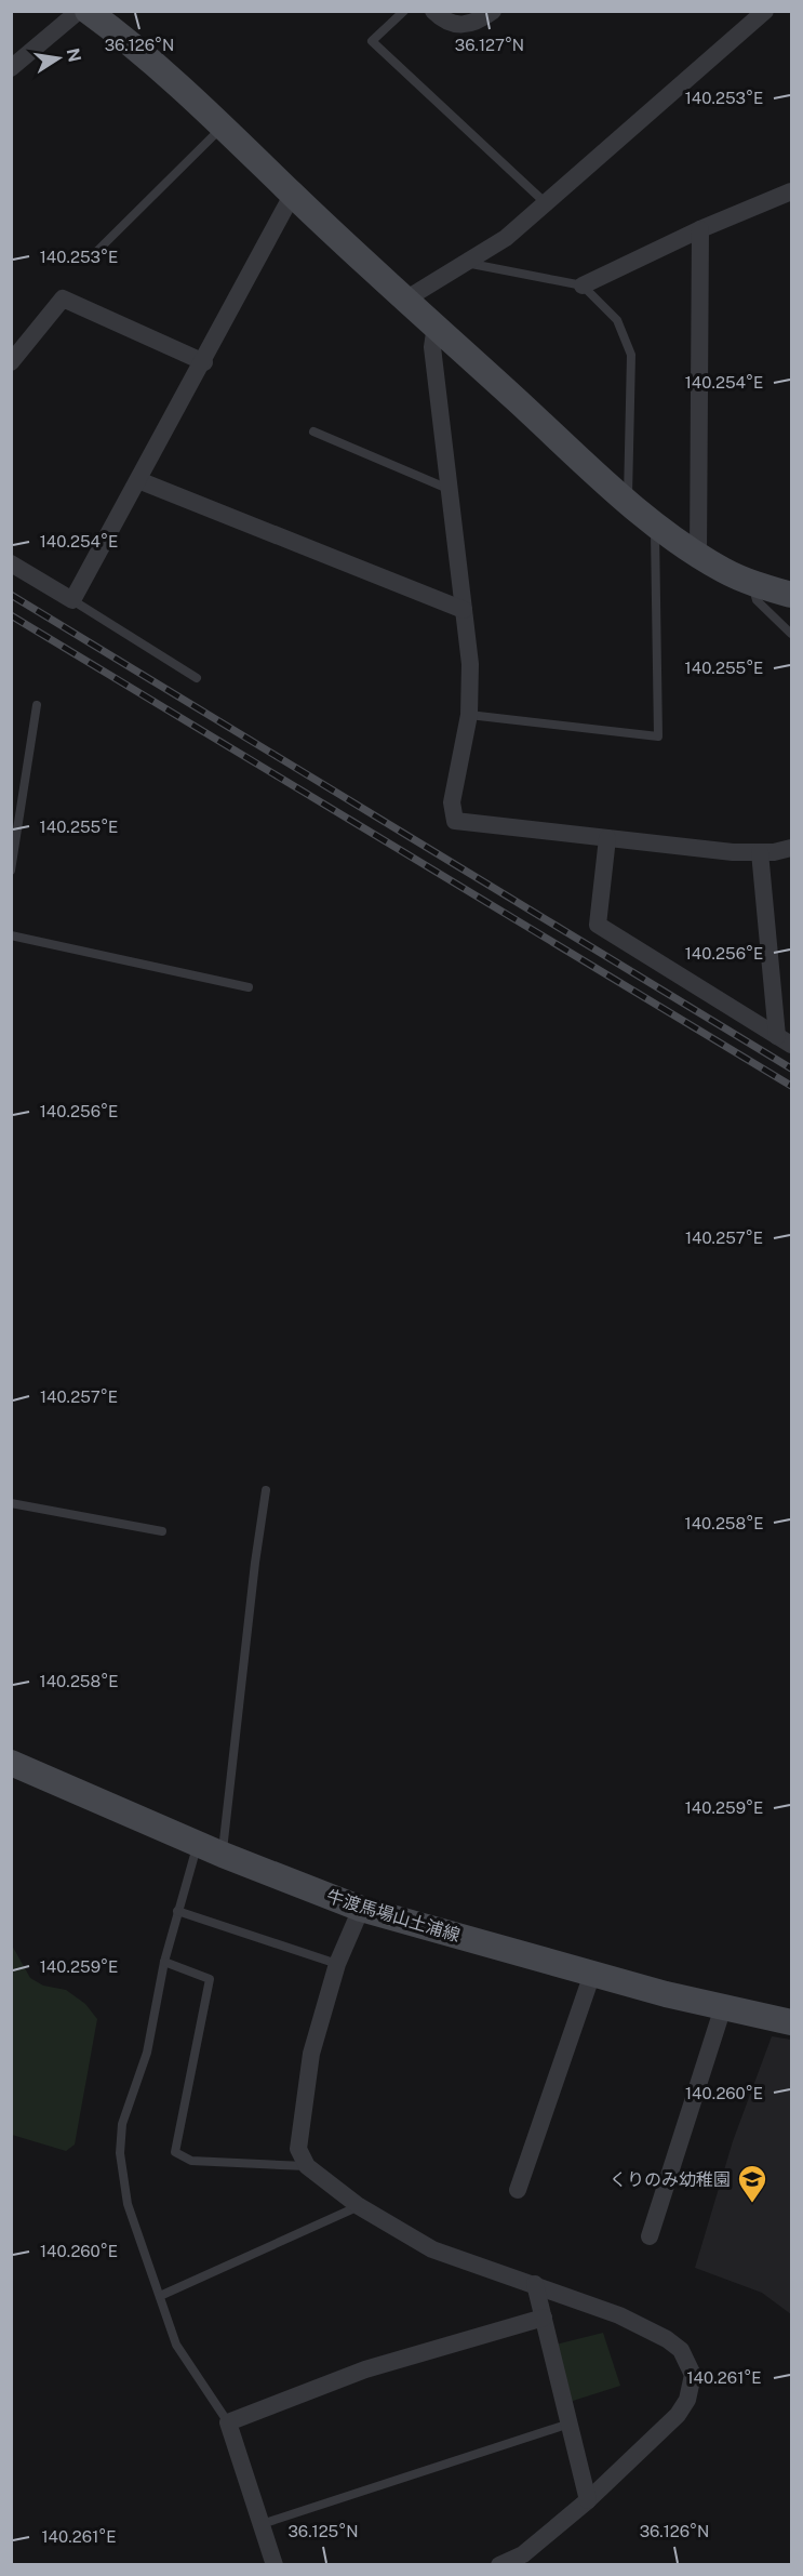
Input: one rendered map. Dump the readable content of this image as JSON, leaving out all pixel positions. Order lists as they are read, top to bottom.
{
  "streets": {
    "street": ["牛渡馬場山土浦線"]
  },
  "places": {
    "school or university": ["くりのみ幼稚園"]
  },
  "north": "right",
  "coordinates": [
    "36.126°N",
    "36.127°N",
    "140.253°E",
    "140.254°E",
    "140.255°E",
    "140.256°E",
    "140.257°E",
    "140.258°E",
    "140.259°E",
    "140.260°E",
    "140.261°E",
    "36.125°N"
  ]
}
